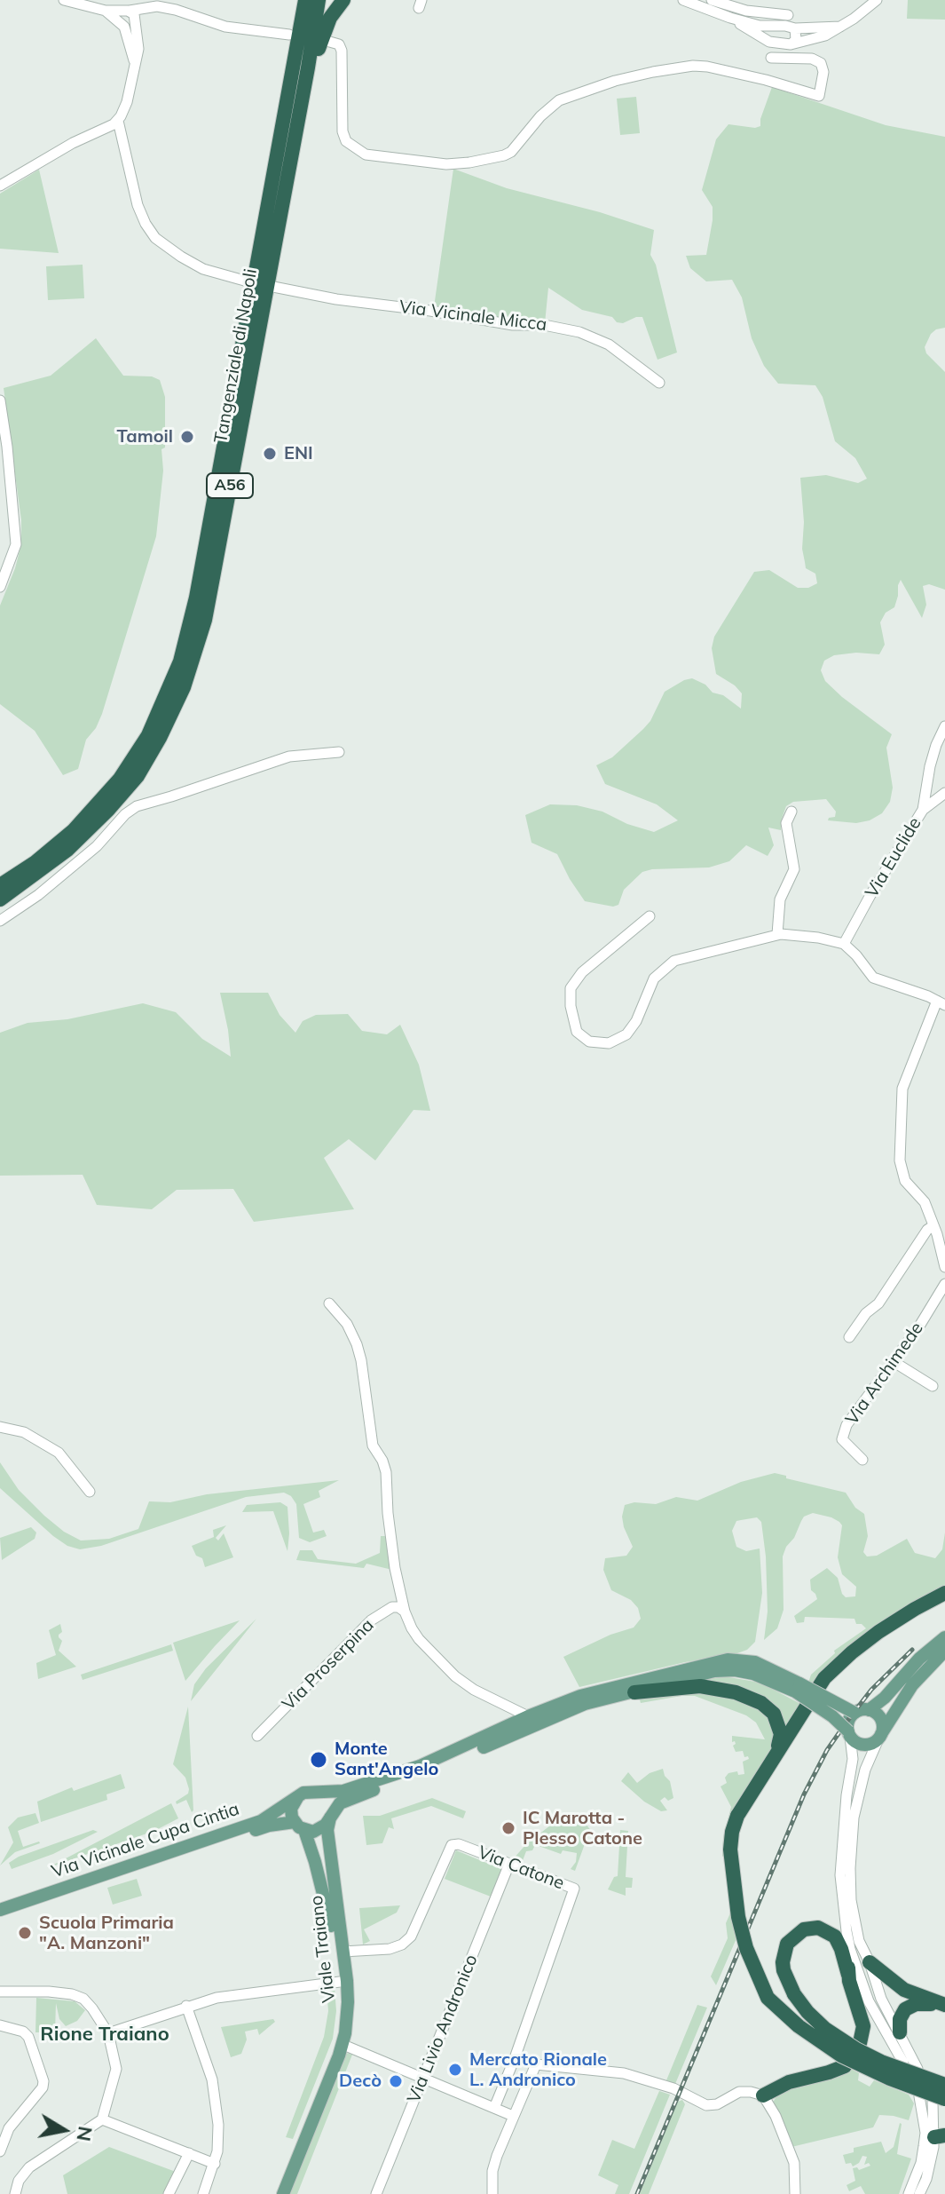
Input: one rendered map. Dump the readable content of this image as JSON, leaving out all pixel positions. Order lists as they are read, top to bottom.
{
  "streets": {
    "highway": ["Tangenziale di Napoli", "A56"],
    "main road": ["Via Vicinale Cupa Cintia", "Viale Traiano"],
    "street": [
      "Via Vicinale Micca",
      "Via Euclide",
      "Via Archimede",
      "Via Proserpina",
      "Via Catone",
      "Via Livio Andronico"
    ]
  },
  "crossings": [
    ["Via Vicinale Cupa Cintia", "Viale Traiano"],
    ["Via Catone", "Viale Traiano"],
    ["Via Catone", "Via Livio Andronico"]
  ],
  "districts": ["Rione Traiano"],
  "places": [
    "Tamoil",
    "ENI",
    "Monte Sant'Angelo",
    "IC Marotta - Plesso Catone",
    "Scuola Primaria \"A. Manzoni\"",
    "Mercato Rionale L. Andronico",
    "Decò"
  ],
  "north": "right"
}
